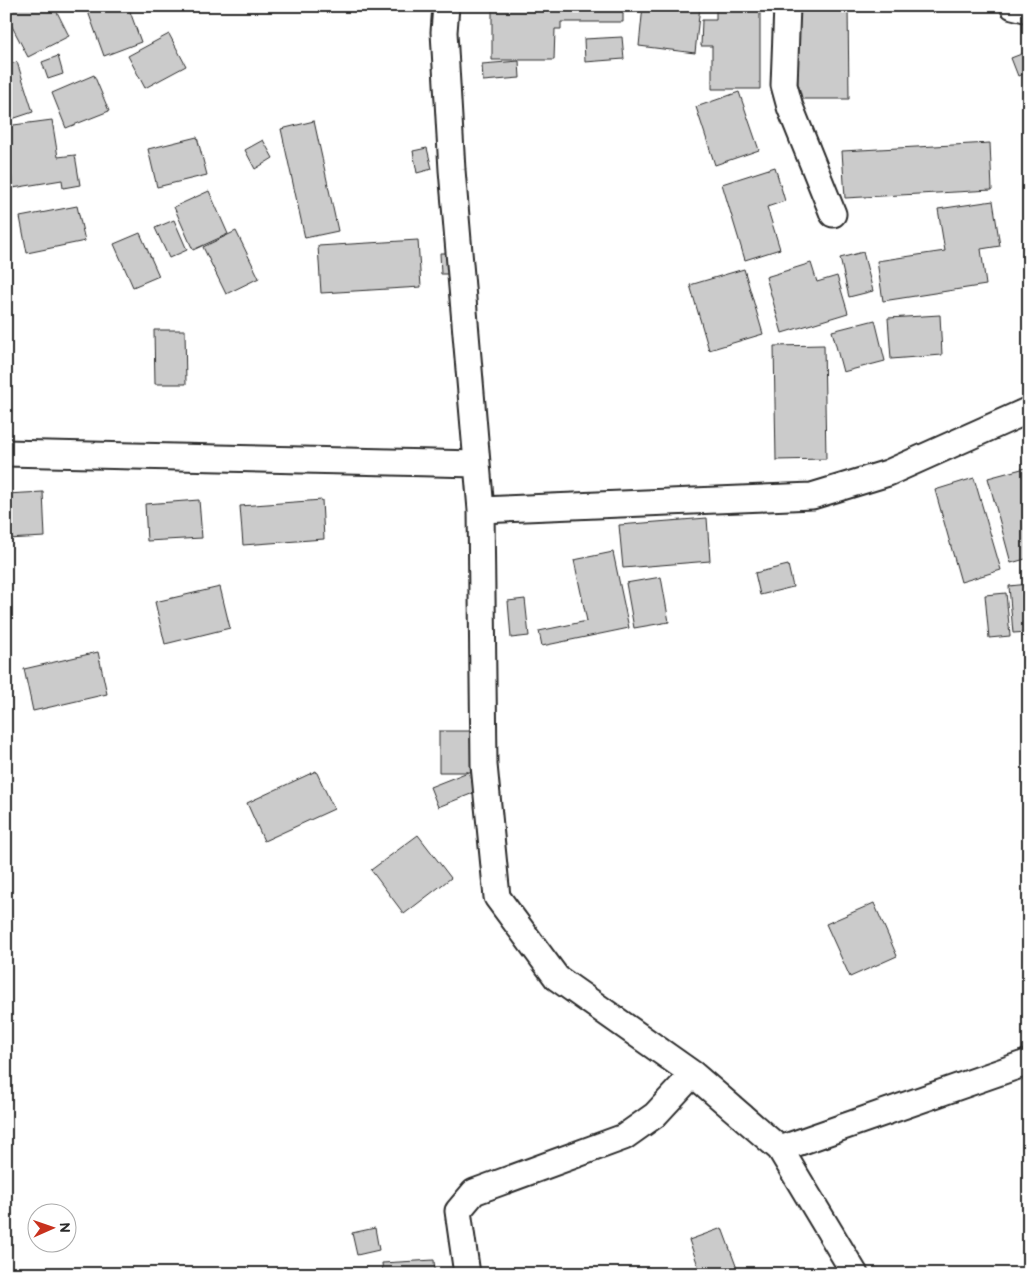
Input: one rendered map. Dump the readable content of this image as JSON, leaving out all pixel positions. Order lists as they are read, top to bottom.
{
  "north": "right"
}
